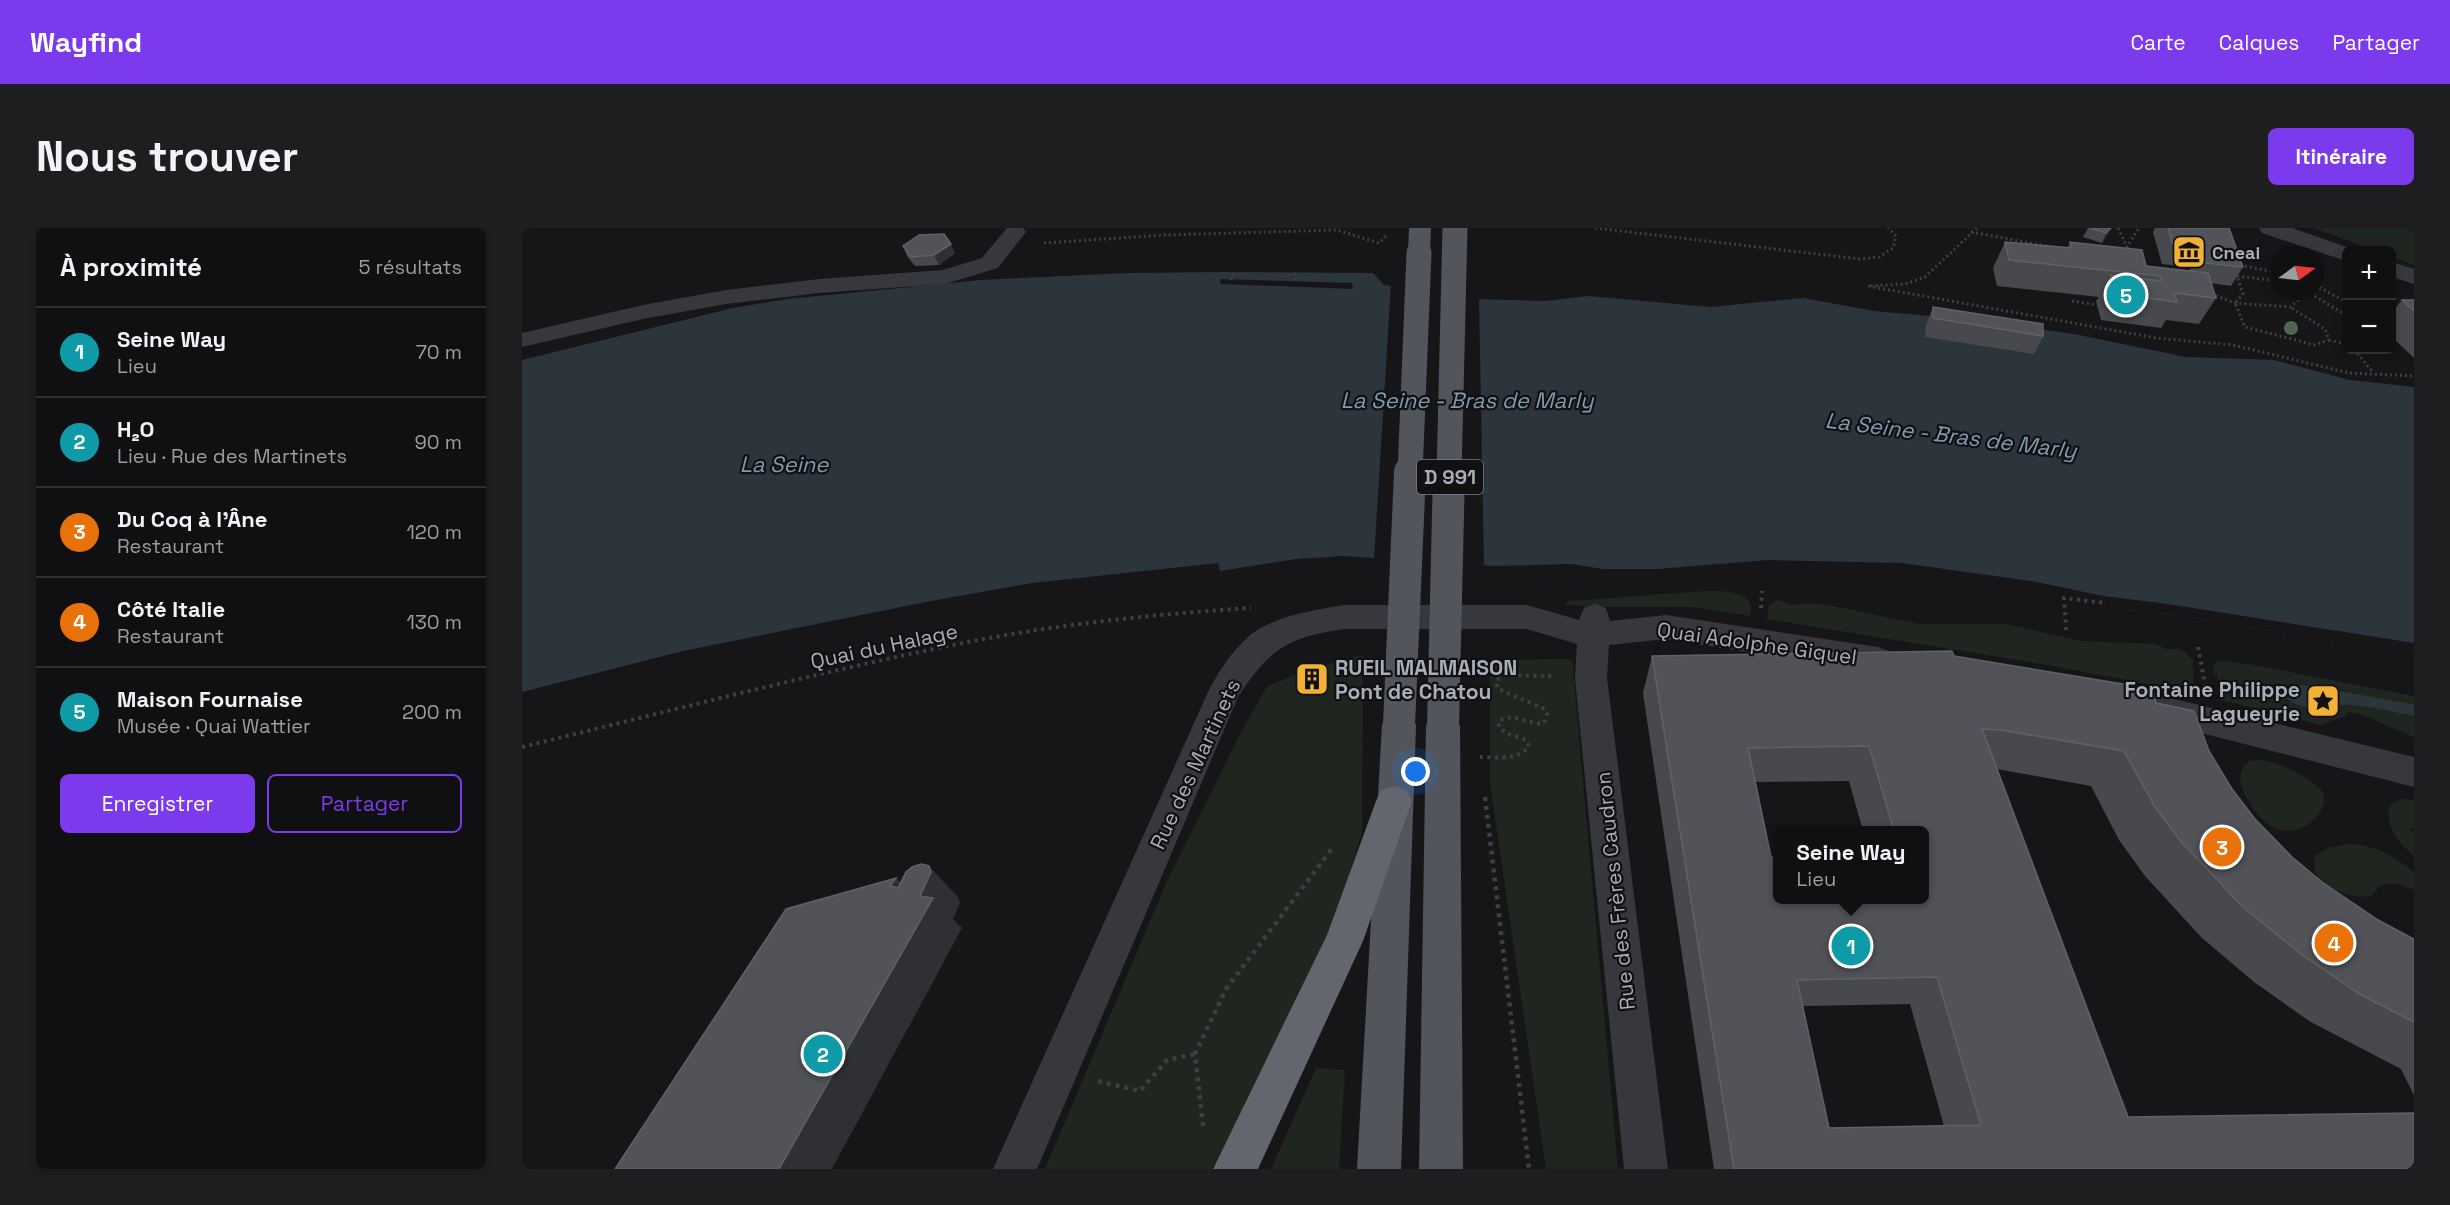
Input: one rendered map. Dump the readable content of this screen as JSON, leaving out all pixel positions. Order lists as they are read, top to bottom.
{
  "streets": {
    "main road": ["D 991"],
    "street": ["Quai Adolphe Giquel", "Rue des Martinets", "Rue des Frères Caudron"],
    "path": ["Quai du Halage"]
  },
  "crossings": [
    ["Quai Adolphe Giquel", "Rue des Martinets"],
    ["Quai Adolphe Giquel", "Rue des Frères Caudron"],
    ["Rue des Martinets", "Rue des Frères Caudron"]
  ],
  "water": ["La Seine - Bras de Marly", "La Seine"],
  "places": {
    "museum": ["Cneai"],
    "building": ["RUEIL MALMAISON Pont de Chatou"],
    "place": ["Fontaine Philippe Lagueyrie"]
  },
  "north": "right",
  "page": {
    "header": "Wayfind",
    "nav": ["Carte", "Calques", "Partager"],
    "buttons": [
      "Itinéraire",
      ["Enregistrer", "Partager"]
    ],
    "title": "Nous trouver",
    "heading": ["À proximité", "5 résultats"],
    "map_buttons": ["+", "−"],
    "pins": [
      "5",
      "3",
      "4",
      "1",
      "2"
    ],
    "list": [
      {
        "mark": "1",
        "name": "Seine Way",
        "note": "Lieu",
        "value": "70 m"
      },
      {
        "mark": "2",
        "name": "H₂O",
        "note": "Lieu · Rue des Martinets",
        "value": "90 m"
      },
      {
        "mark": "3",
        "name": "Du Coq à l'Âne",
        "note": "Restaurant",
        "value": "120 m"
      },
      {
        "mark": "4",
        "name": "Côté Italie",
        "note": "Restaurant",
        "value": "130 m"
      },
      {
        "mark": "5",
        "name": "Maison Fournaise",
        "note": "Musée · Quai Wattier",
        "value": "200 m"
      }
    ],
    "popup": ["Seine Way", "Lieu"]
  }
}
